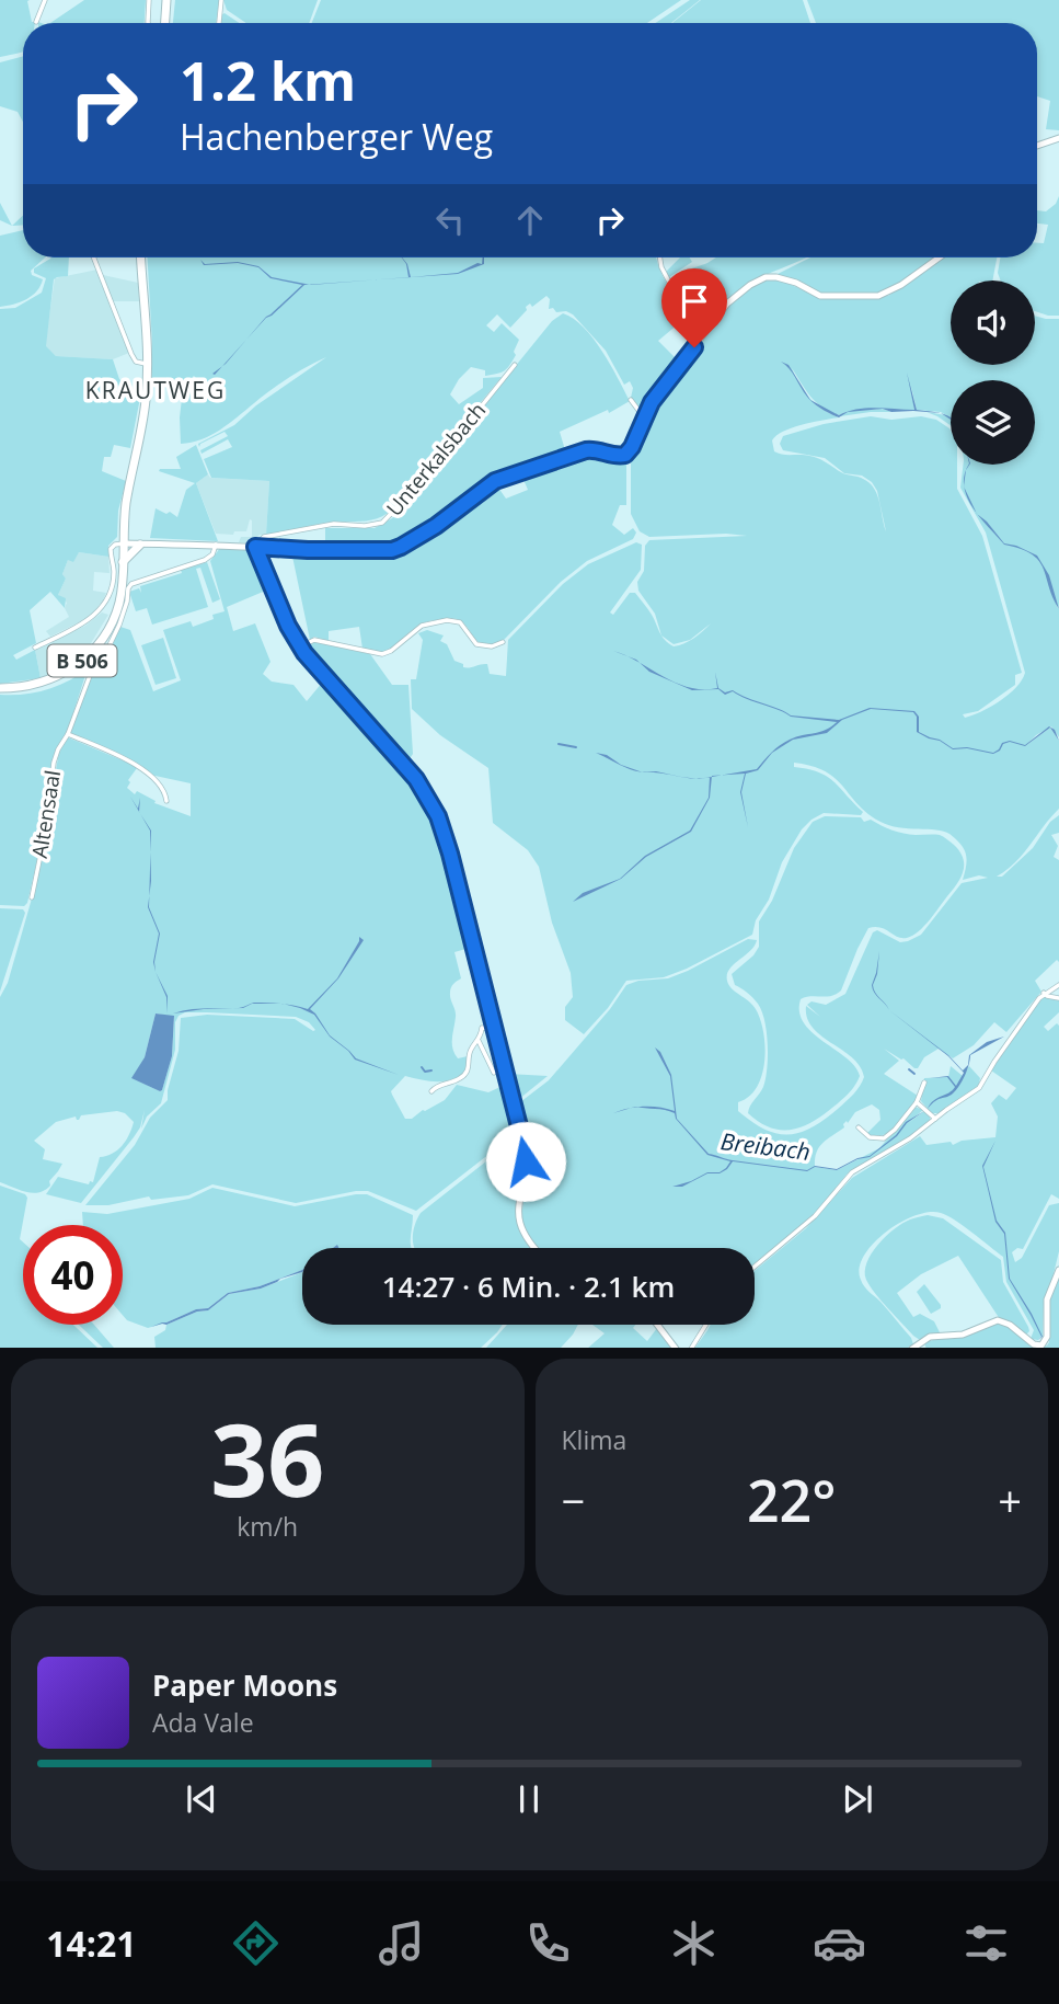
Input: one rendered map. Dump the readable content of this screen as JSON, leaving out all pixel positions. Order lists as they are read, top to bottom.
{
  "streets": {
    "main road": ["B 506"],
    "street": ["Unterkalsbach", "Altensaal"]
  },
  "districts": ["KRAUTWEG"],
  "water": ["Breibach"],
  "page": {
    "turn": ["1.2 km", "Hachenberger Weg"],
    "limit": "40",
    "trip": "14:27 · 6 Min. · 2.1 km",
    "tile": [
      ["36", "km/h"],
      "Klima"
    ],
    "heat": ["−", "22°", "+"],
    "song": ["Paper Moons", "Ada Vale"],
    "tabs": "14:21"
  }
}
